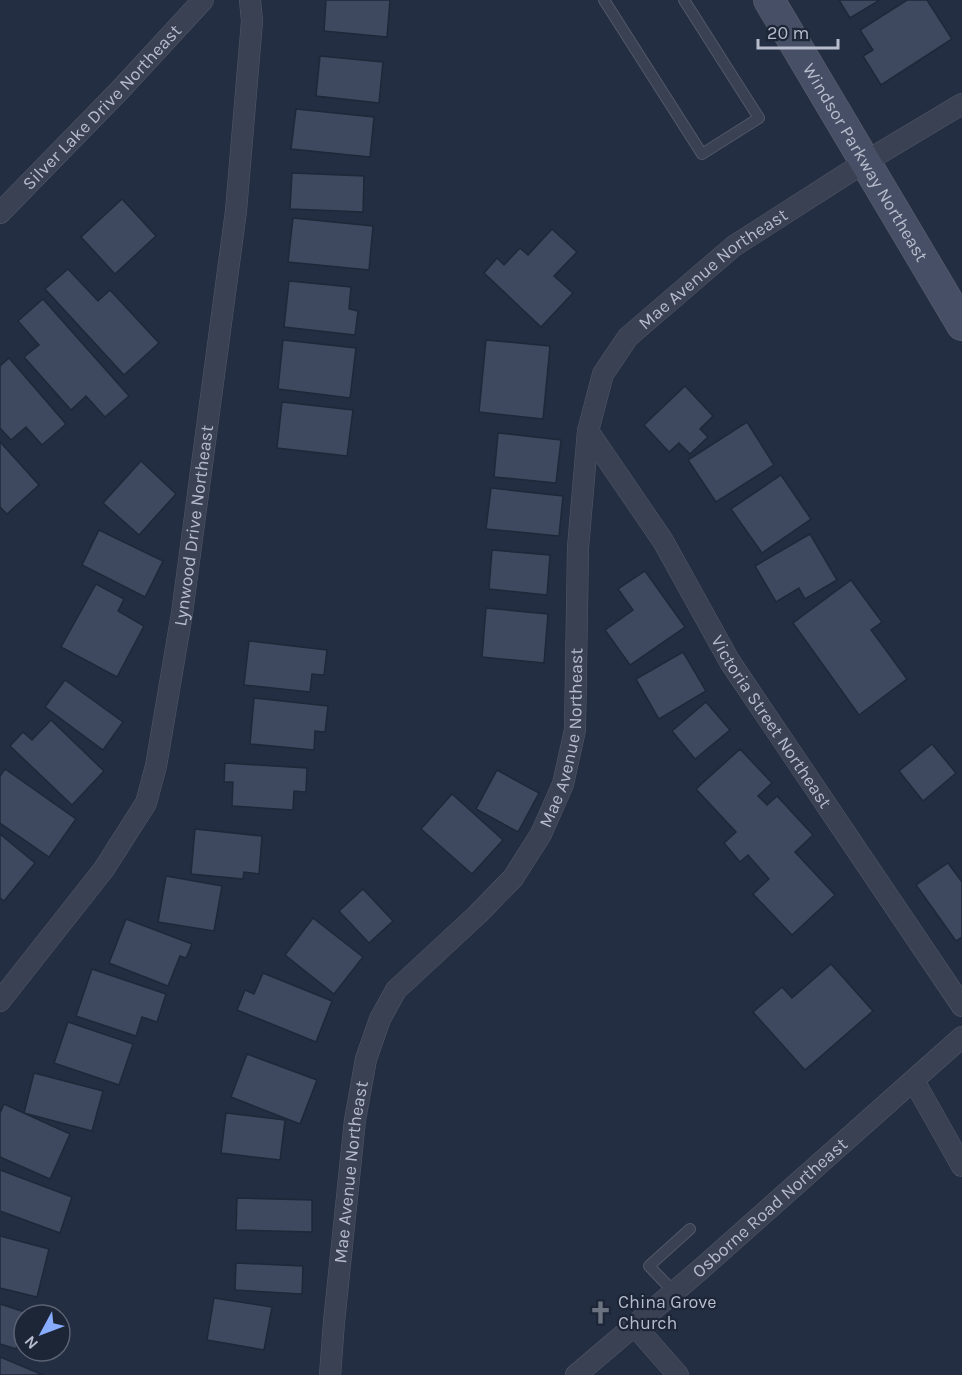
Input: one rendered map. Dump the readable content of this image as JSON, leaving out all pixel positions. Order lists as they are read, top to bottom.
{
  "streets": {
    "street": [
      "Silver Lake Drive Northeast",
      "Windsor Parkway Northeast",
      "Mae Avenue Northeast",
      "Lynwood Drive Northeast",
      "Victoria Street Northeast",
      "Osborne Road Northeast"
    ]
  },
  "crossings": [
    ["Windsor Parkway Northeast", "Mae Avenue Northeast"],
    ["Mae Avenue Northeast", "Victoria Street Northeast"]
  ],
  "places": {
    "church": ["China Grove Church"]
  },
  "scale_bar": "20 m",
  "north": "bottom left"
}
